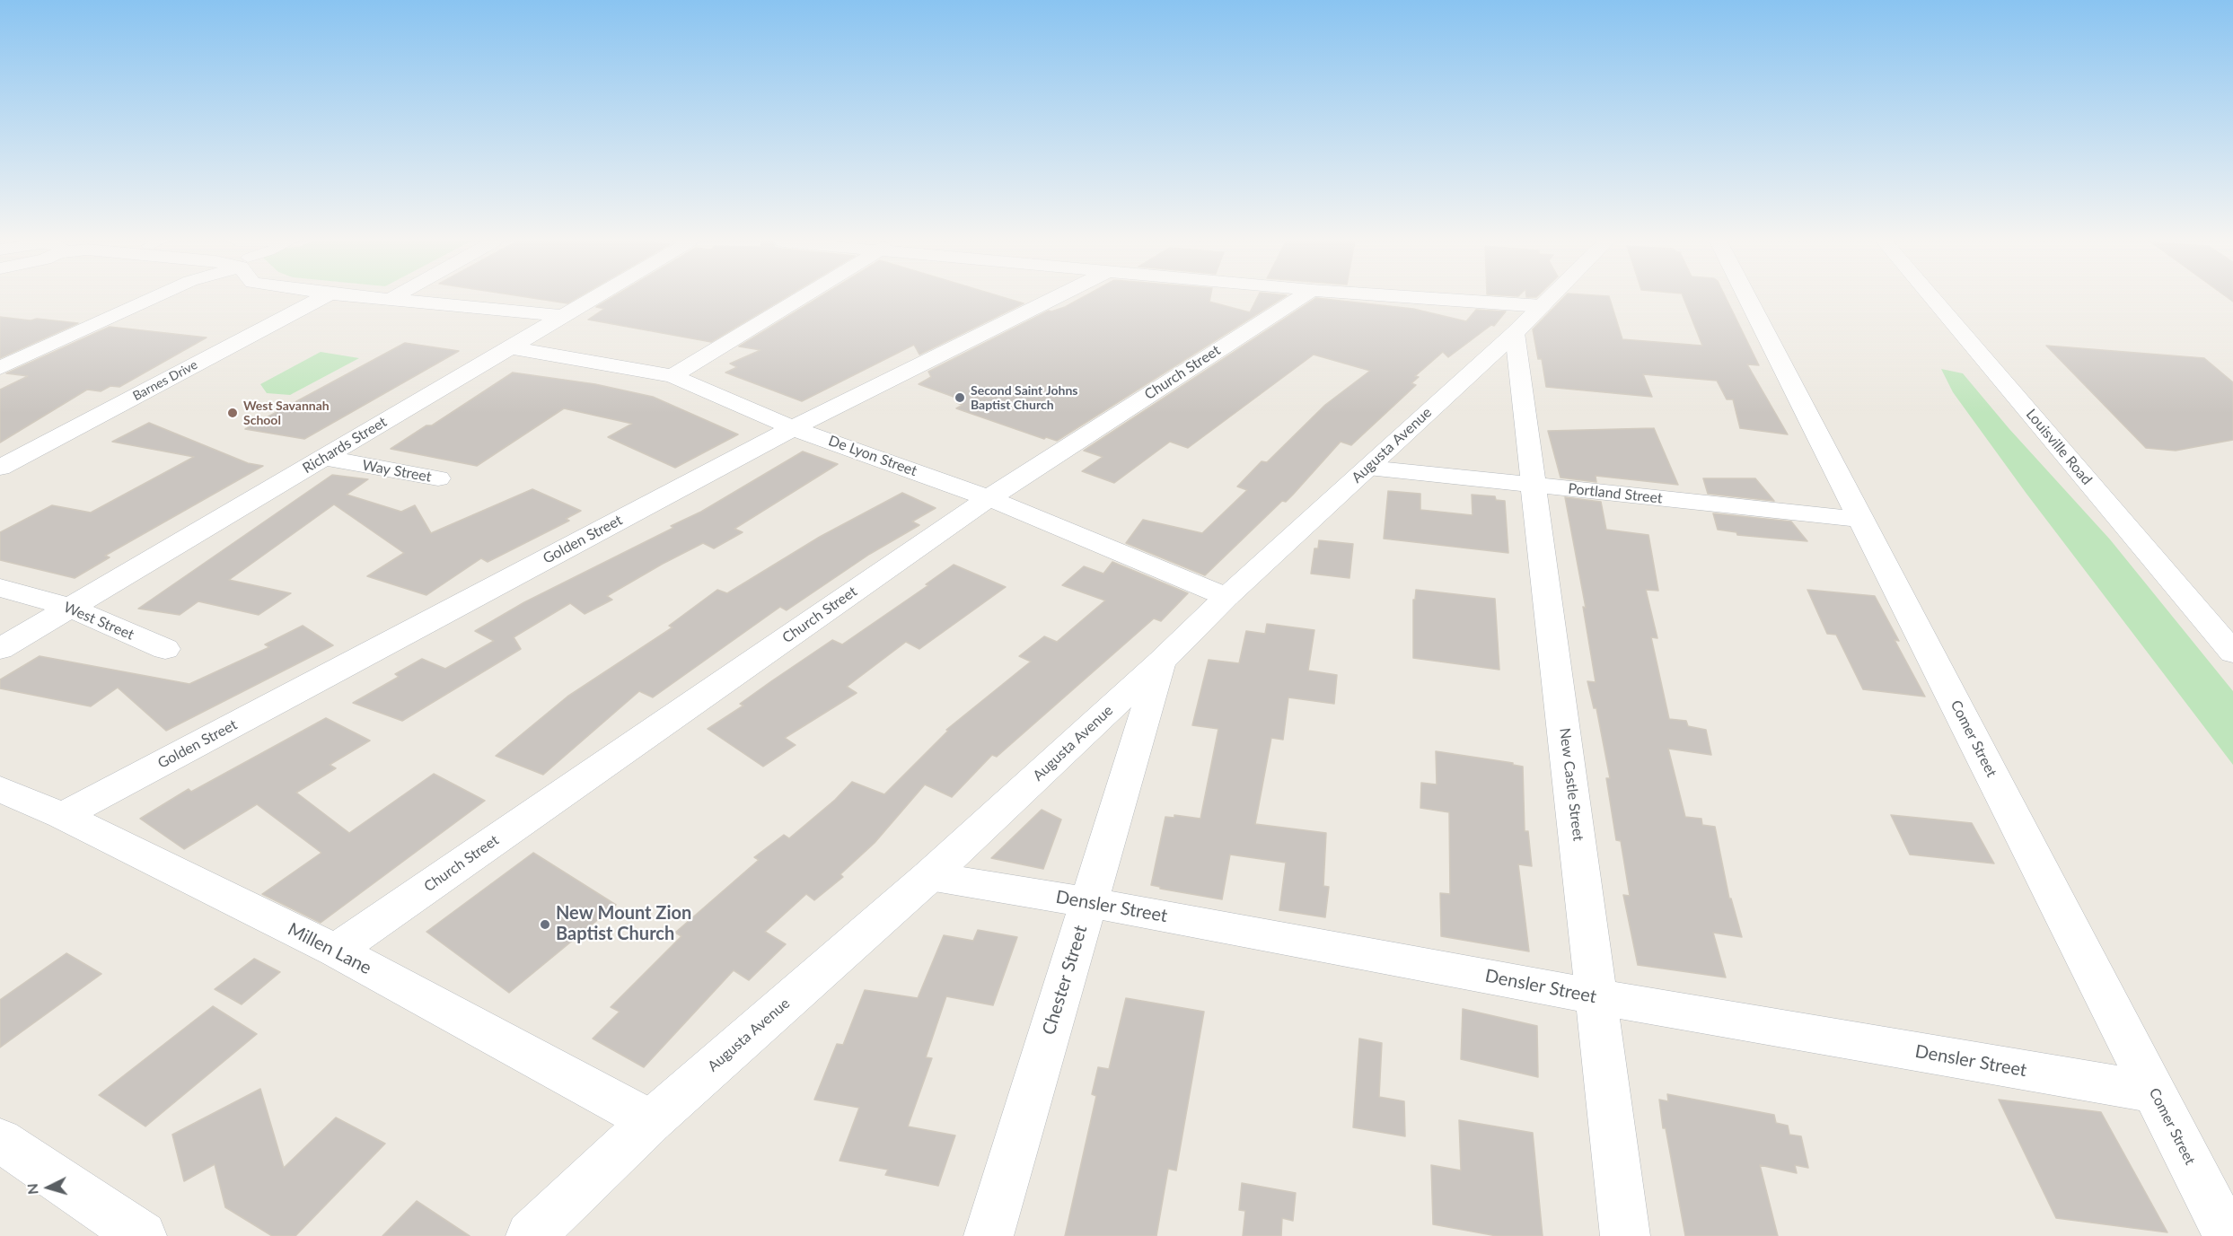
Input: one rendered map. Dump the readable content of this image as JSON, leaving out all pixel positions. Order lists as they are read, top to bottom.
{
  "streets": {
    "street": [
      "Church Street",
      "Barnes Drive",
      "Richards Street",
      "Augusta Avenue",
      "Louisville Road",
      "De Lyon Street",
      "Way Street",
      "Portland Street",
      "Golden Street",
      "West Street",
      "Comer Street",
      "New Castle Street",
      "Densler Street",
      "Millen Lane",
      "Chester Street"
    ]
  },
  "crossings": [
    ["Church Street", "De Lyon Street"],
    ["Church Street", "Millen Lane"],
    ["Richards Street", "De Lyon Street"],
    ["Richards Street", "Way Street"],
    ["Richards Street", "West Street"],
    ["Augusta Avenue", "De Lyon Street"],
    ["Augusta Avenue", "Portland Street"],
    ["Augusta Avenue", "New Castle Street"],
    ["Augusta Avenue", "Densler Street"],
    ["Augusta Avenue", "Millen Lane"],
    ["Augusta Avenue", "Chester Street"],
    ["De Lyon Street", "Golden Street"],
    ["Portland Street", "Comer Street"],
    ["Portland Street", "New Castle Street"],
    ["Golden Street", "Millen Lane"],
    ["Comer Street", "Densler Street"],
    ["New Castle Street", "Densler Street"],
    ["Densler Street", "Chester Street"]
  ],
  "places": ["Second Saint Johns Baptist Church", "West Savannah School", "New Mount Zion Baptist Church"],
  "north": "left"
}
